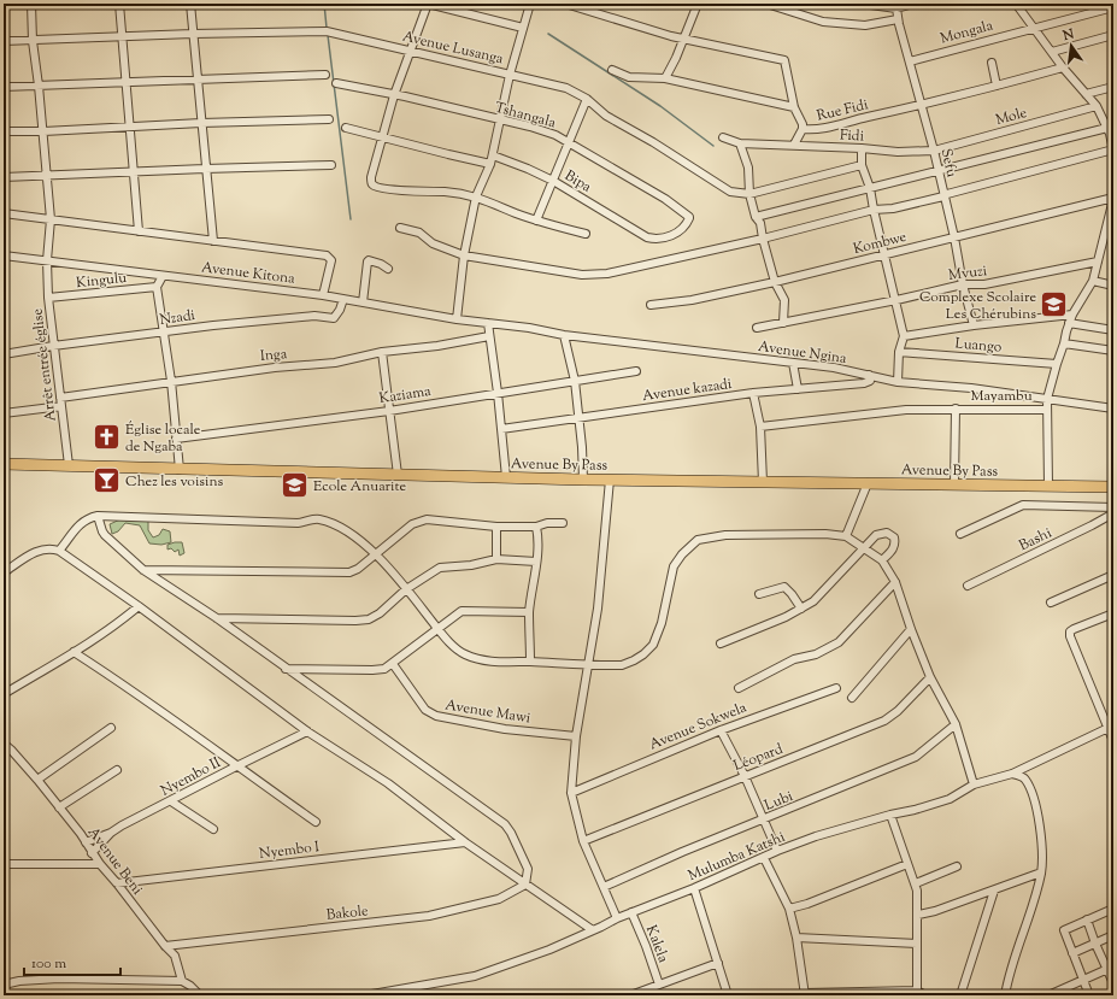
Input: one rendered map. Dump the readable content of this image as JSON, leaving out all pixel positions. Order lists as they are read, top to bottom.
{
  "streets": {
    "highway": ["Avenue By Pass"],
    "street": [
      "Mongala",
      "Avenue Lusanga",
      "Rue Fidi",
      "Tshangala",
      "Mole",
      "Fidi",
      "Sefu",
      "Bipa",
      "Kombwe",
      "Avenue Kitona",
      "Mvuzi",
      "Kingulu",
      "Nzadi",
      "Luango",
      "Avenue Ngina",
      "Inga",
      "Arrêt entrée église",
      "Avenue kazadi",
      "Kaziama",
      "Mayambu",
      "Bashi",
      "Avenue Mawi",
      "Avenue Sokwela",
      "Léopard",
      "Nyembo II",
      "Lubi",
      "Nyembo I",
      "Mulumba Katshi",
      "Avenue Beni",
      "Bakole",
      "Kalela"
    ]
  },
  "crossings": [
    ["Mongala", "Sefu"],
    ["Avenue Lusanga", "Arrêt entrée église"],
    ["Rue Fidi", "Sefu"],
    ["Tshangala", "Bipa"],
    ["Mole", "Fidi"],
    ["Mole", "Sefu"],
    ["Fidi", "Sefu"],
    ["Sefu", "Kombwe"],
    ["Sefu", "Mvuzi"],
    ["Avenue Kitona", "Nzadi"],
    ["Avenue Kitona", "Avenue Ngina"],
    ["Avenue Kitona", "Arrêt entrée église"],
    ["Kingulu", "Arrêt entrée église"],
    ["Nzadi", "Arrêt entrée église"],
    ["Avenue Ngina", "Avenue kazadi"],
    ["Inga", "Arrêt entrée église"],
    ["Arrêt entrée église", "Avenue By Pass"],
    ["Nyembo II", "Avenue Beni"],
    ["Nyembo I", "Avenue Beni"],
    ["Mulumba Katshi", "Kalela"],
    ["Avenue Beni", "Bakole"]
  ],
  "places": {
    "school or university": ["Complexe Scolaire Les Chérubins", "Ecole Anuarite"],
    "church": ["Église locale de Ngaba"],
    "bar": ["Chez les voisins"]
  },
  "scale_bar": "100 m",
  "north": "top"
}
